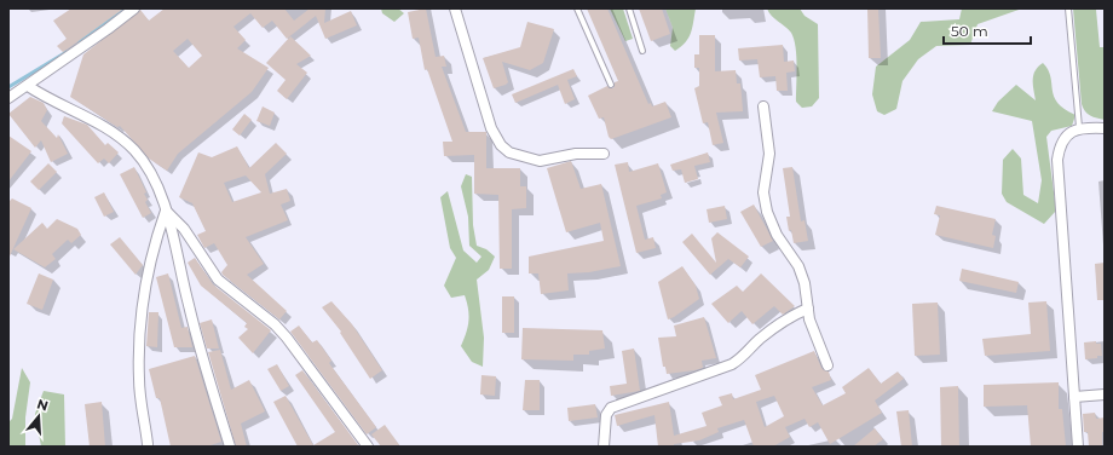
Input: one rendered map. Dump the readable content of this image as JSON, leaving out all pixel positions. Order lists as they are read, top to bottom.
{
  "scale_bar": "50 m",
  "north": "top"
}
